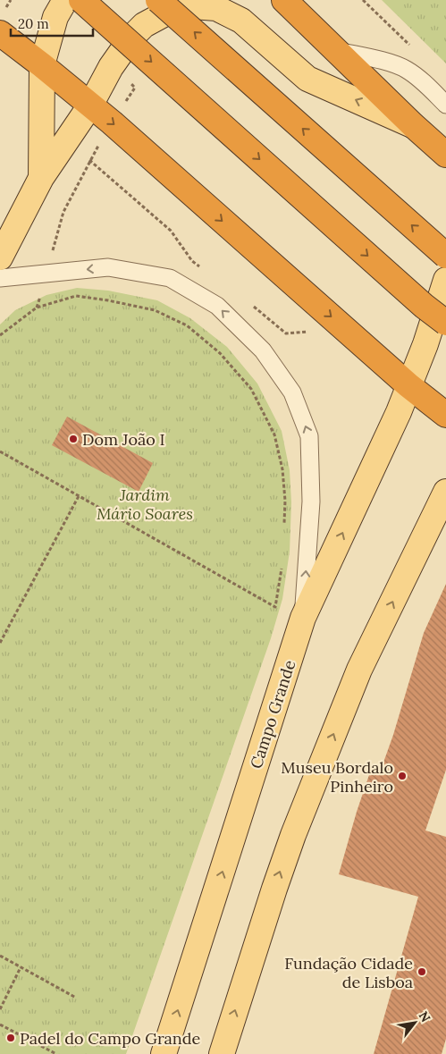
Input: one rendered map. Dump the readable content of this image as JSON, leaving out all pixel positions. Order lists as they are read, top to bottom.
{
  "streets": {
    "main road": ["Campo Grande"]
  },
  "parks": ["Jardim Mário Soares"],
  "places": [
    "Dom João I",
    "Museu Bordalo Pinheiro",
    "Fundação Cidade de Lisboa",
    "Padel do Campo Grande"
  ],
  "scale_bar": "20 m",
  "north": "top right"
}
